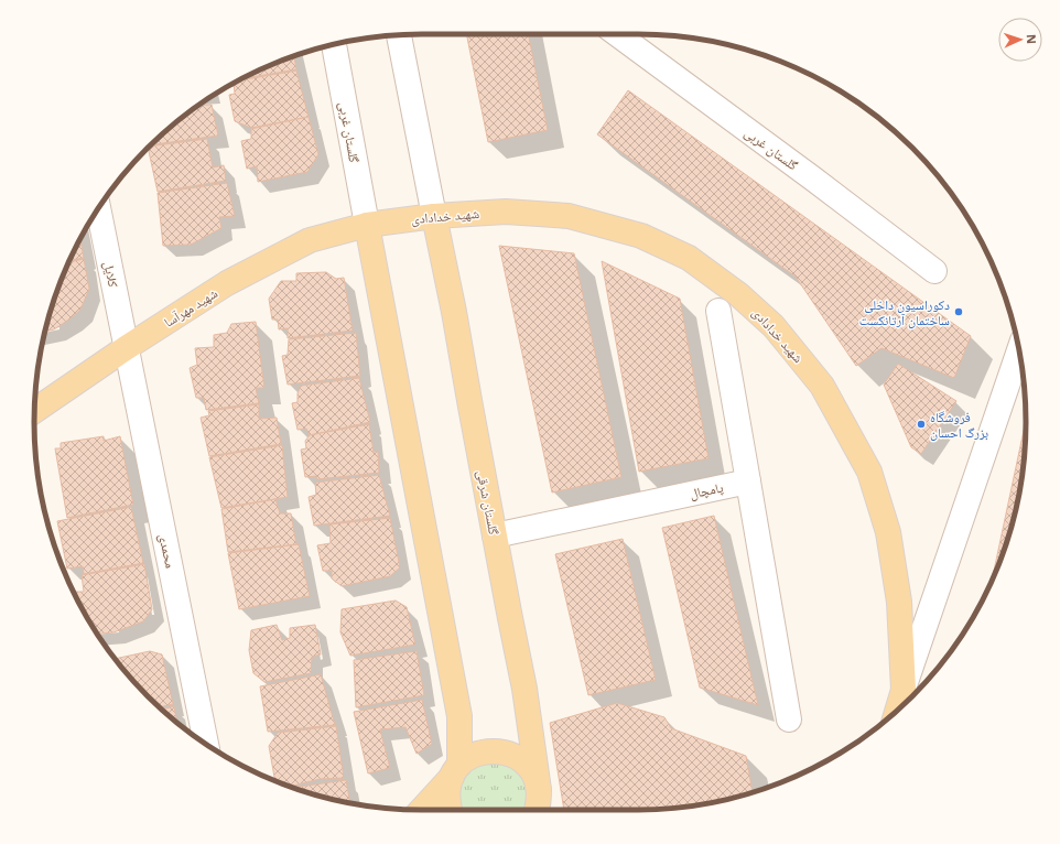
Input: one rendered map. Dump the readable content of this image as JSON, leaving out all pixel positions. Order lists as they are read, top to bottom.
{
  "streets": {
    "main road": ["شهید خدادادی", "شهید مهرآسا", "گلستان شرقی"],
    "street": [
      "گلستان غربی",
      "کلایل",
      "پامچال",
      "محمدی"
    ]
  },
  "crossings": [
    ["گلستان غربی", "شهید خدادادی"],
    ["گلستان غربی", "شهید مهرآسا"],
    ["شهید خدادادی", "شهید مهرآسا"],
    ["شهید خدادادی", "گلستان شرقی"],
    ["کلایل", "شهید مهرآسا"],
    ["کلایل", "محمدی"],
    ["شهید مهرآسا", "محمدی"],
    ["پامچال", "گلستان شرقی"]
  ],
  "places": ["دکوراسیون داخلی ساختمان آرتانکست", "فروشگاه بزرگ احسان"],
  "north": "right"
}
